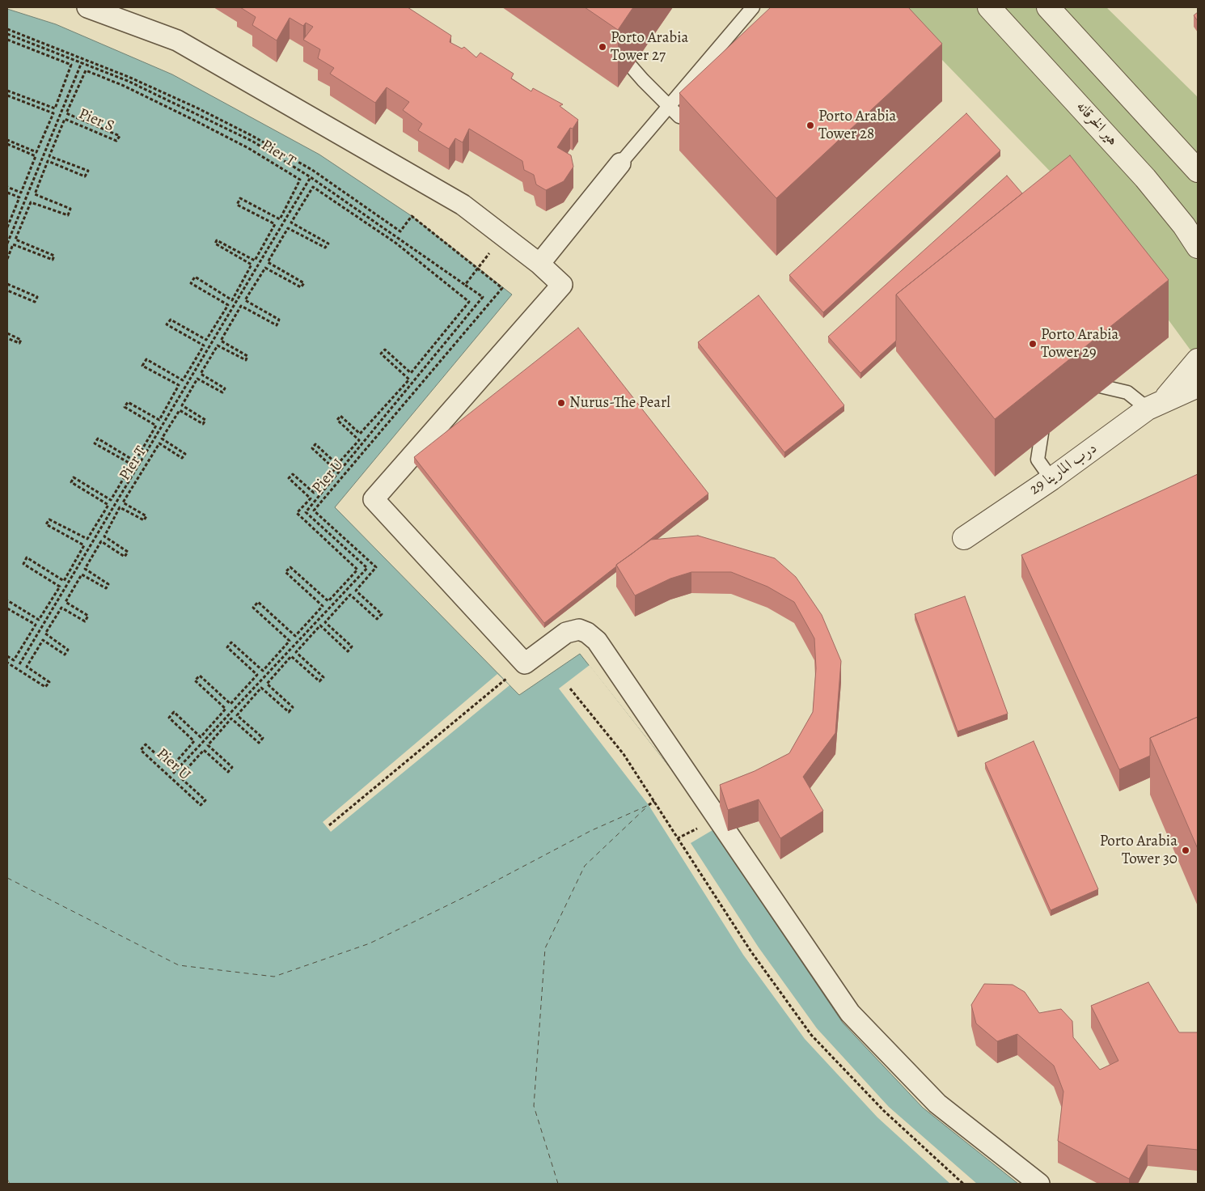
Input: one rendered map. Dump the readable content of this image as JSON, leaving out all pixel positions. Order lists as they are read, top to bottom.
{
  "streets": {
    "street": ["هير الخرقانه", "درب المارينا 29"],
    "path": ["Pier S", "Pier T", "Pier U"]
  },
  "crossings": [
    ["Pier S", "Pier T"],
    ["Pier T", "Pier U"]
  ],
  "places": [
    "Porto Arabia Tower 27",
    "Porto Arabia Tower 28",
    "Porto Arabia Tower 29",
    "Nurus-The Pearl",
    "Porto Arabia Tower 30"
  ]
}
